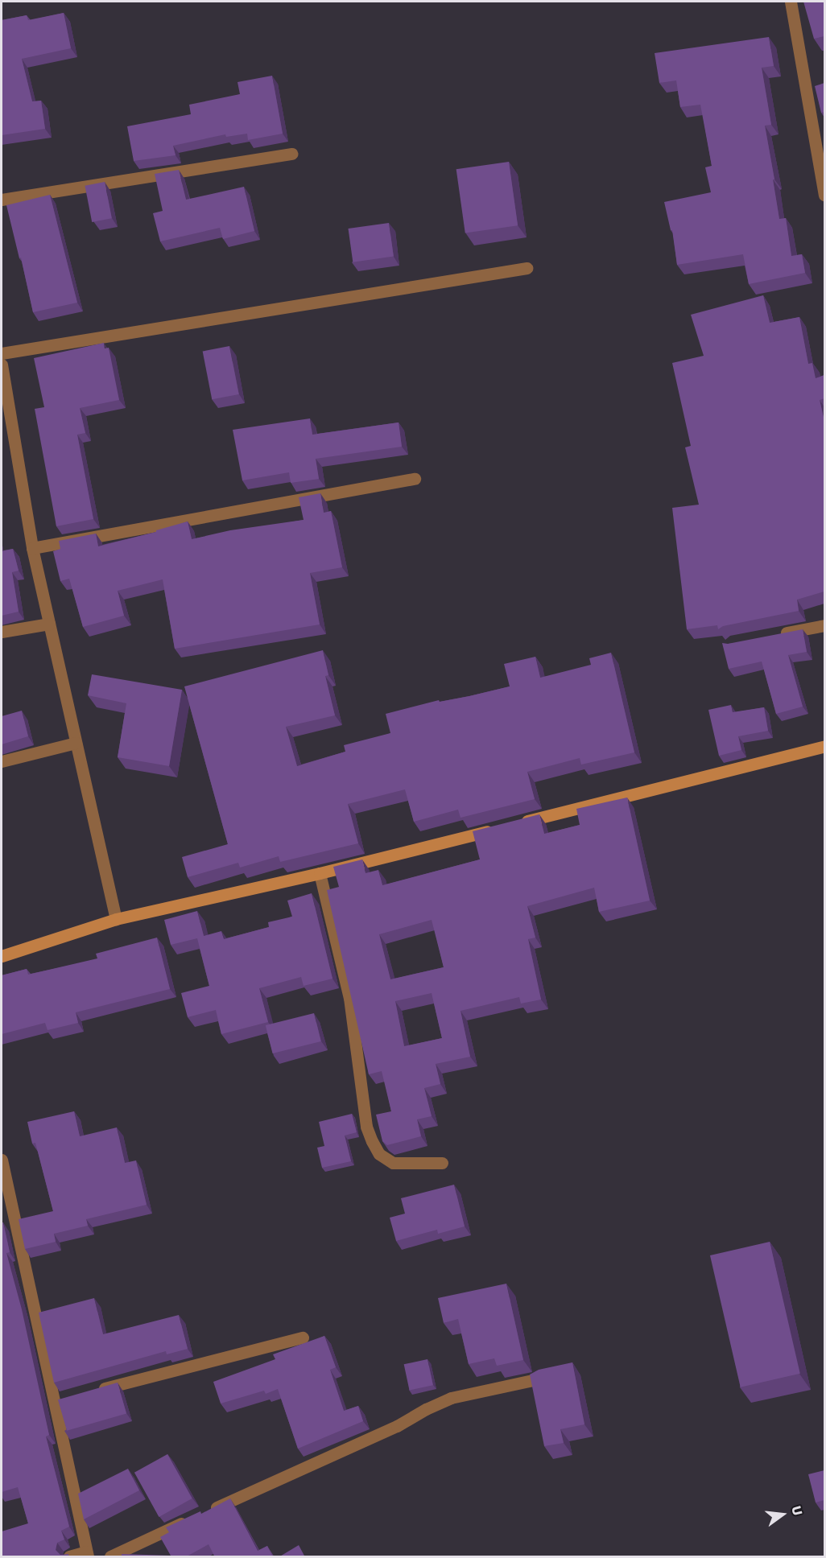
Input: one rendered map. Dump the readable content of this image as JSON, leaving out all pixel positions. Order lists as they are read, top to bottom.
{
  "north": "right"
}
